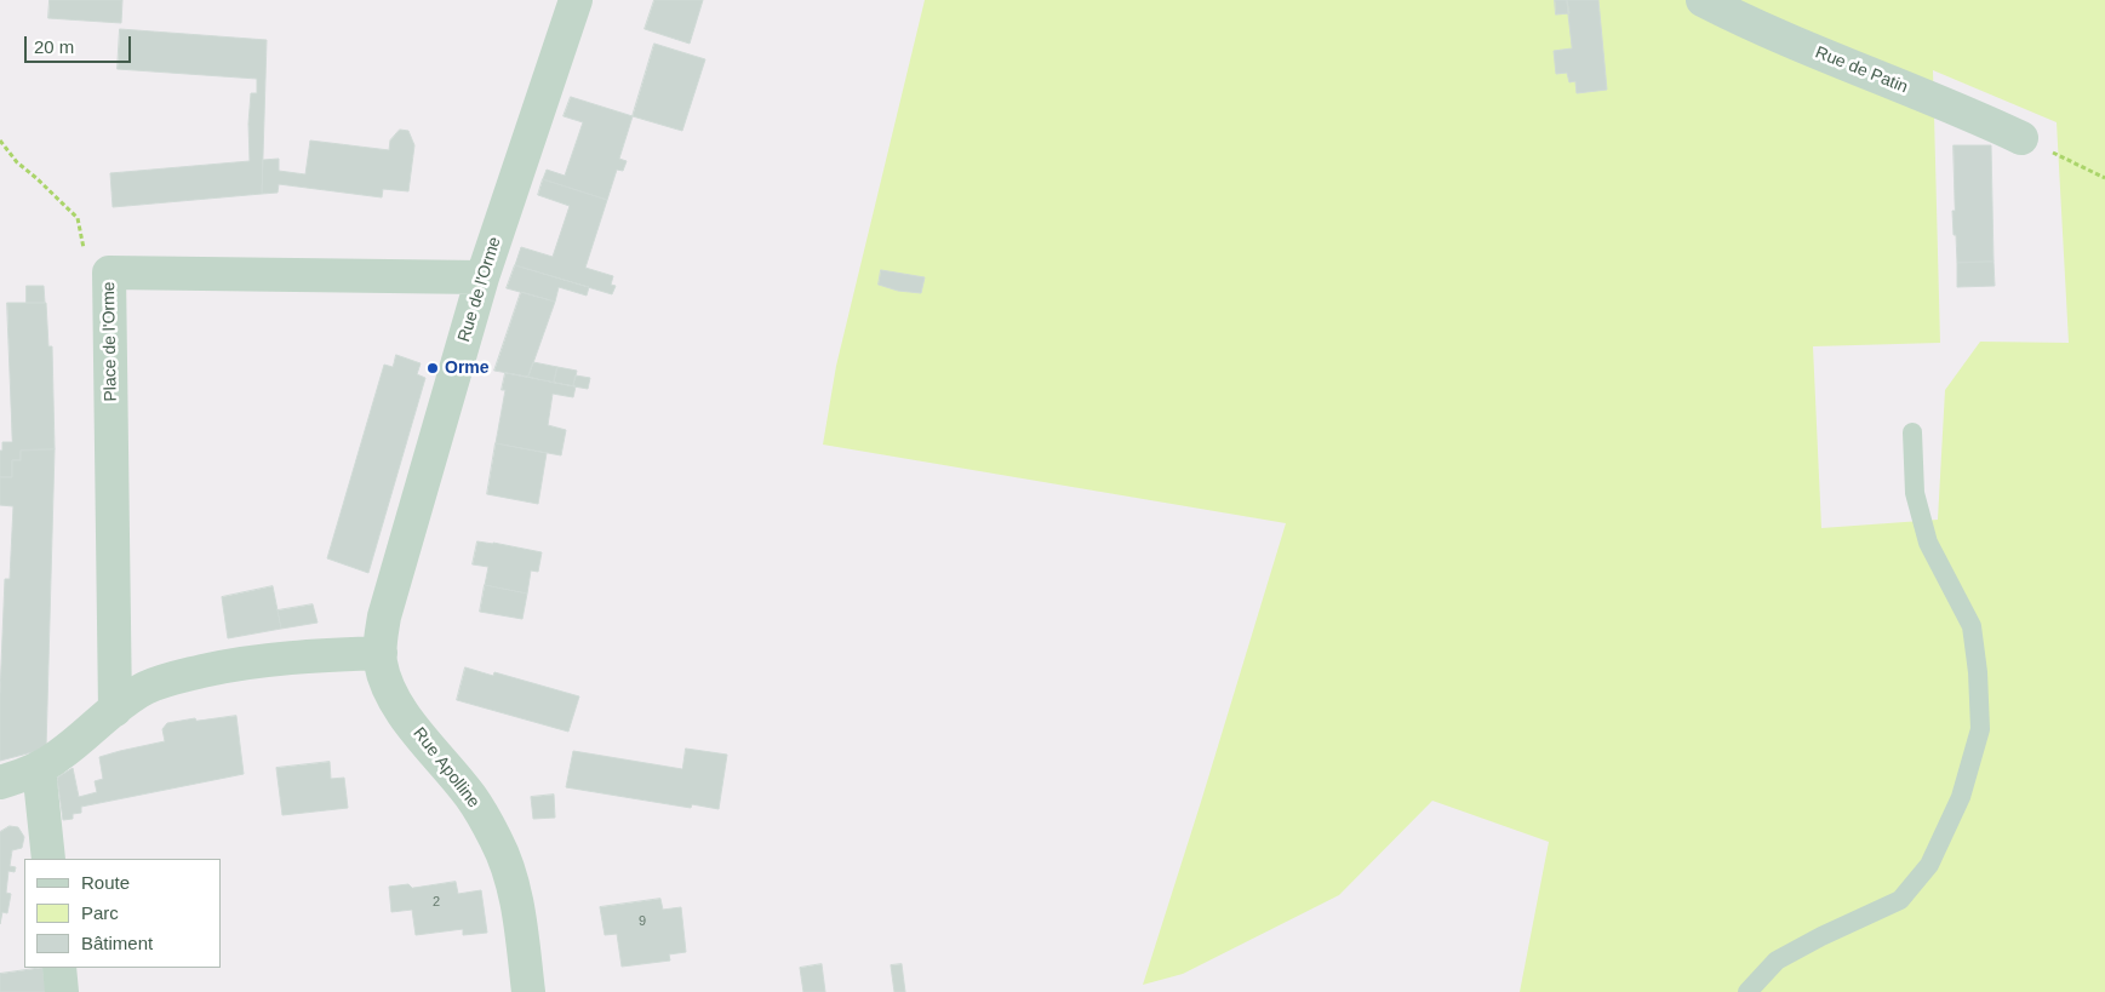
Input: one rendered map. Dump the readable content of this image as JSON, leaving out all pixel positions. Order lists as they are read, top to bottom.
{
  "streets": {
    "street": [
      "Rue de Patin",
      "Rue de l'Orme",
      "Place de l'Orme",
      "Rue Apolline"
    ]
  },
  "crossings": [
    ["Rue de l'Orme", "Place de l'Orme"],
    ["Rue de l'Orme", "Rue Apolline"]
  ],
  "places": ["Orme"],
  "house_numbers": ["2", "9"],
  "legend": ["Route", "Parc", "Bâtiment"],
  "scale_bar": "20 m"
}
